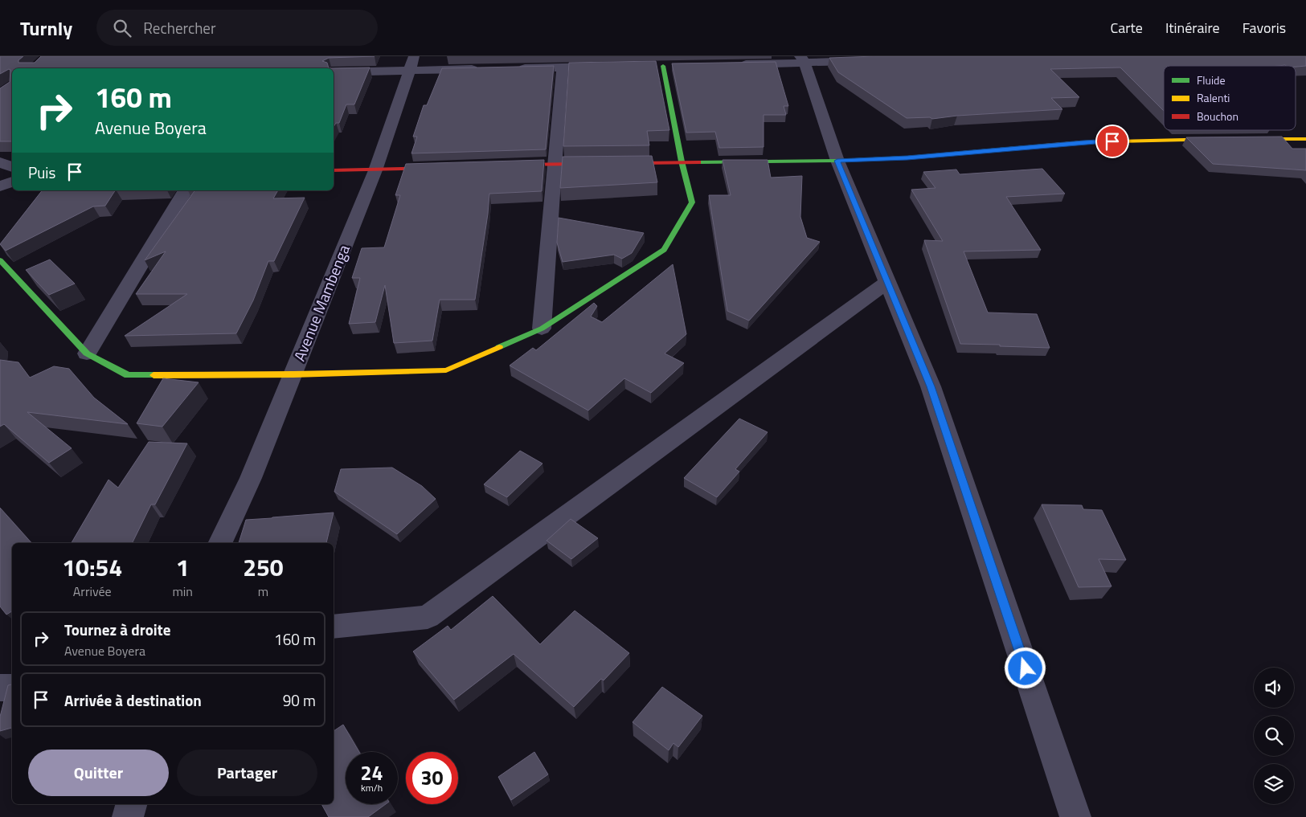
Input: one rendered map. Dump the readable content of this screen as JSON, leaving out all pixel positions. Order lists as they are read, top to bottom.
{
  "streets": {
    "street": ["Avenue Mambenga"]
  },
  "legend": ["Fluide", "Ralenti", "Bouchon"],
  "page": {
    "header": "Turnly",
    "search": "Rechercher",
    "nav": ["Carte", "Itinéraire", "Favoris"],
    "turn": ["160 m", "Avenue Boyera"],
    "then": "Puis",
    "eta": [
      "10:54",
      "Arrivée",
      "1",
      "min",
      "250",
      "m"
    ],
    "list": [
      {
        "name": "Tournez à droite",
        "note": "Avenue Boyera",
        "value": "160 m"
      },
      {
        "name": "Arrivée à destination",
        "value": "90 m"
      }
    ],
    "buttons": ["Quitter", "Partager"],
    "speed": "24 km/h",
    "limit": "30"
  }
}
